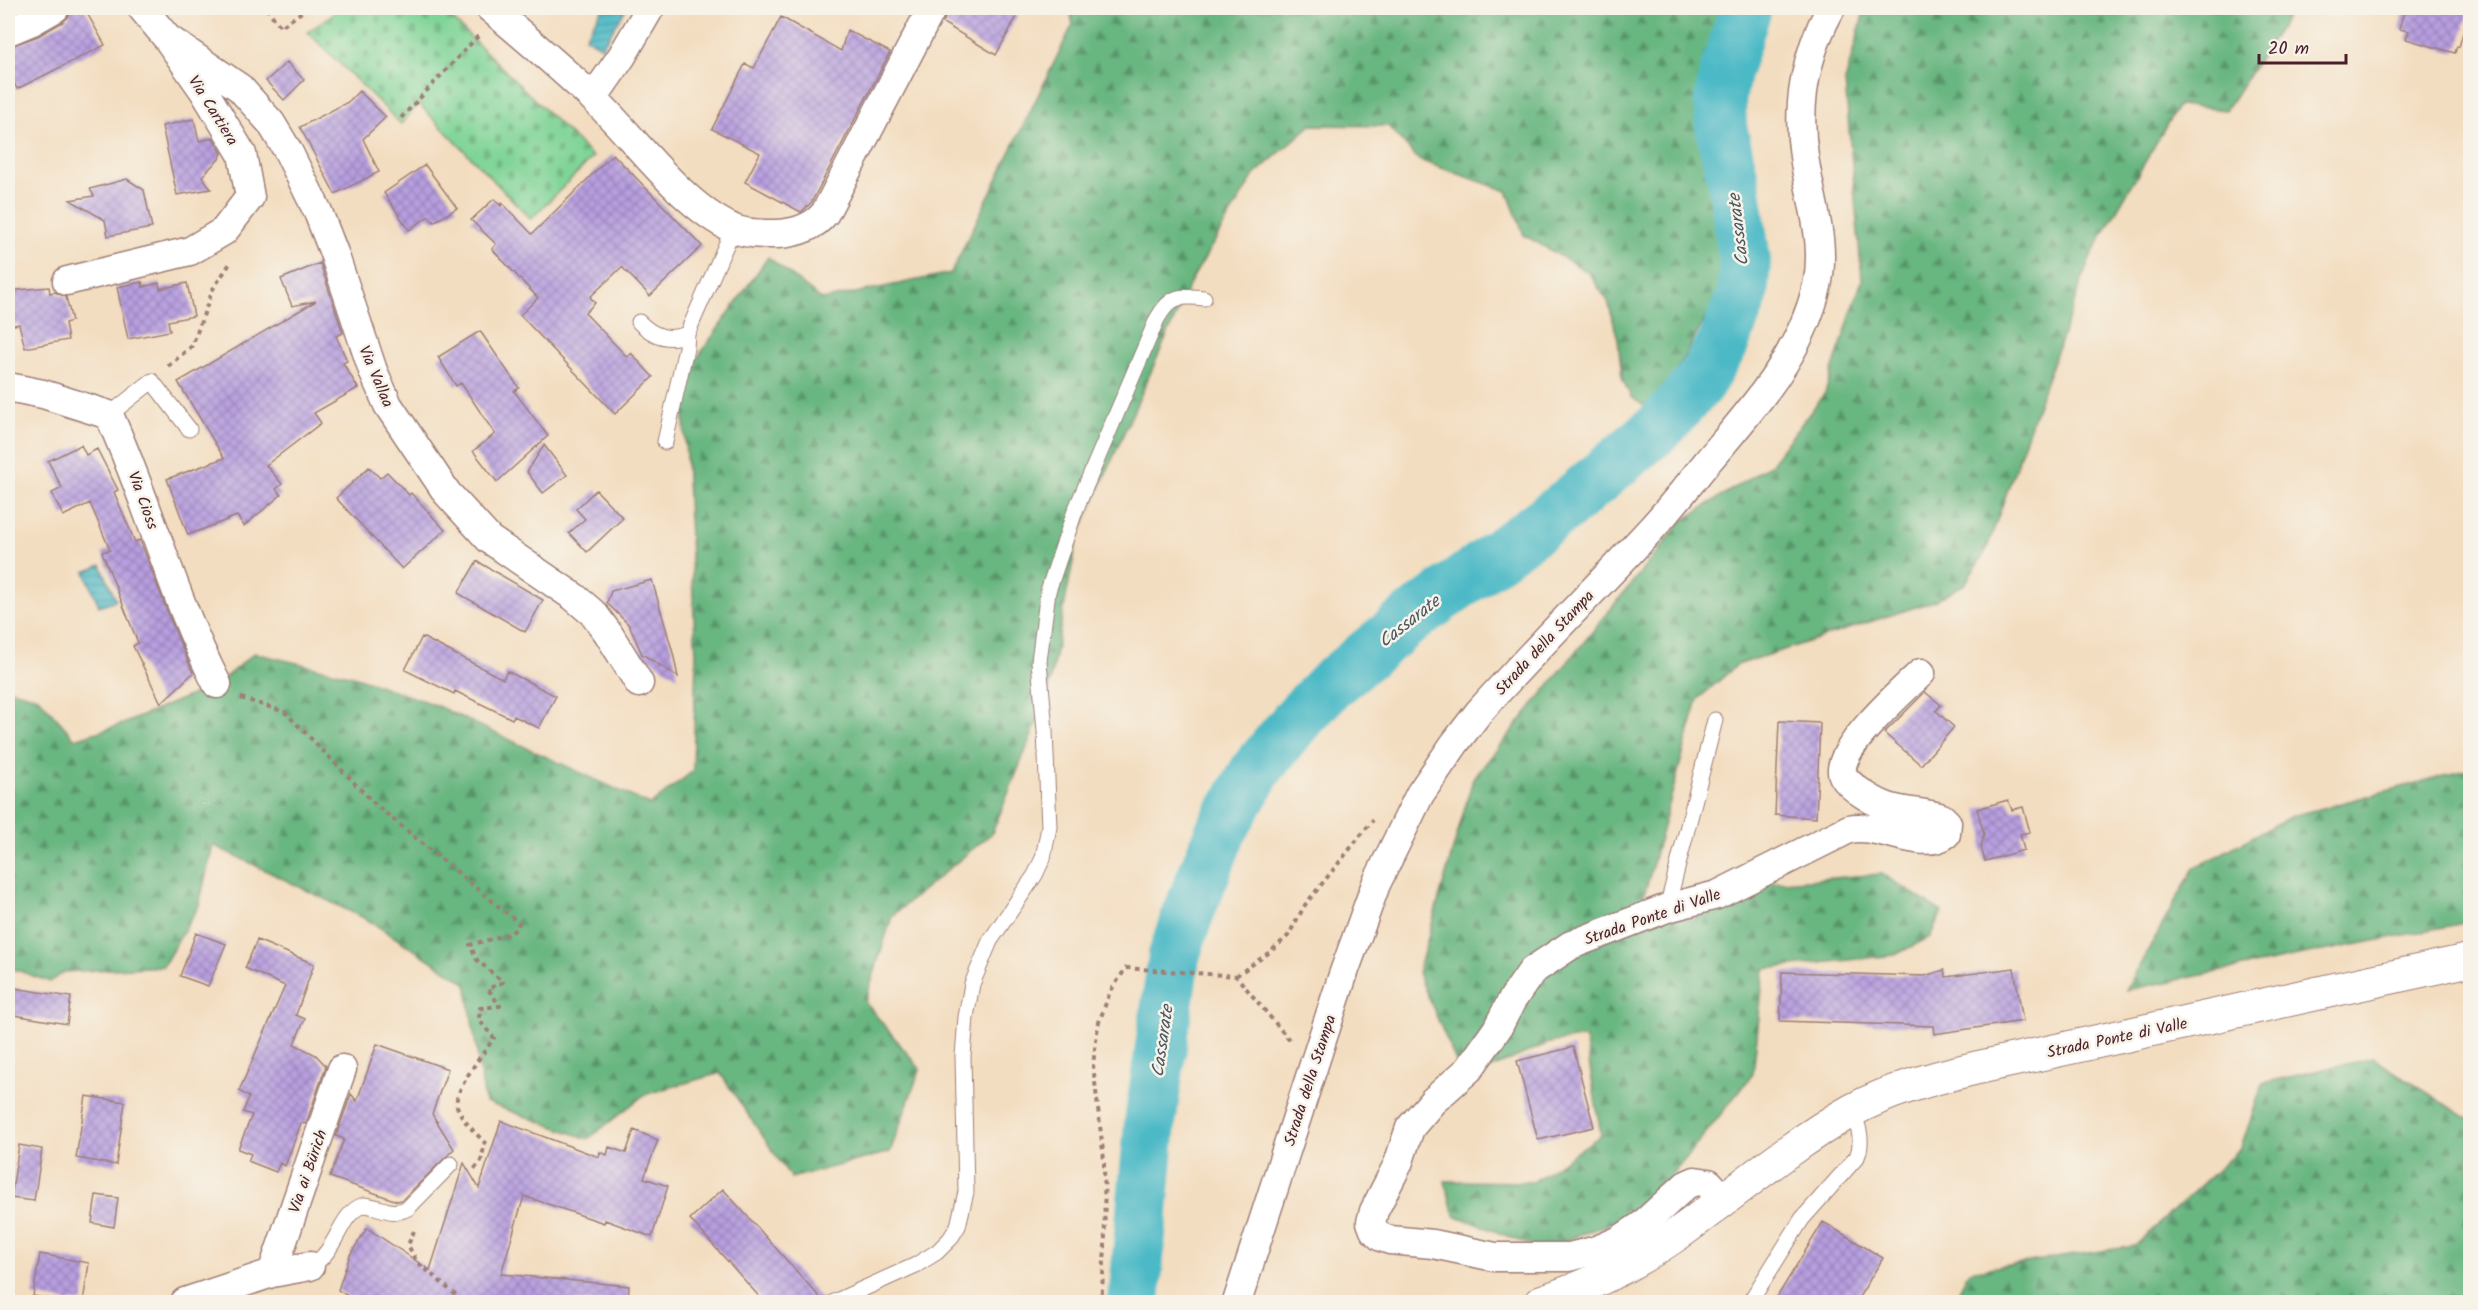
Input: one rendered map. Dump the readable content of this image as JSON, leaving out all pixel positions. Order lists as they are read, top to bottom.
{
  "streets": {
    "street": [
      "Via Cartiera",
      "Via Vallaa",
      "Via Cioss",
      "Strada della Stampa",
      "Strada Ponte di Valle",
      "Via ai Bürich"
    ]
  },
  "crossings": [
    ["Via Cartiera", "Via Vallaa"]
  ],
  "water": ["Cassarate"],
  "scale_bar": "20 m"
}
